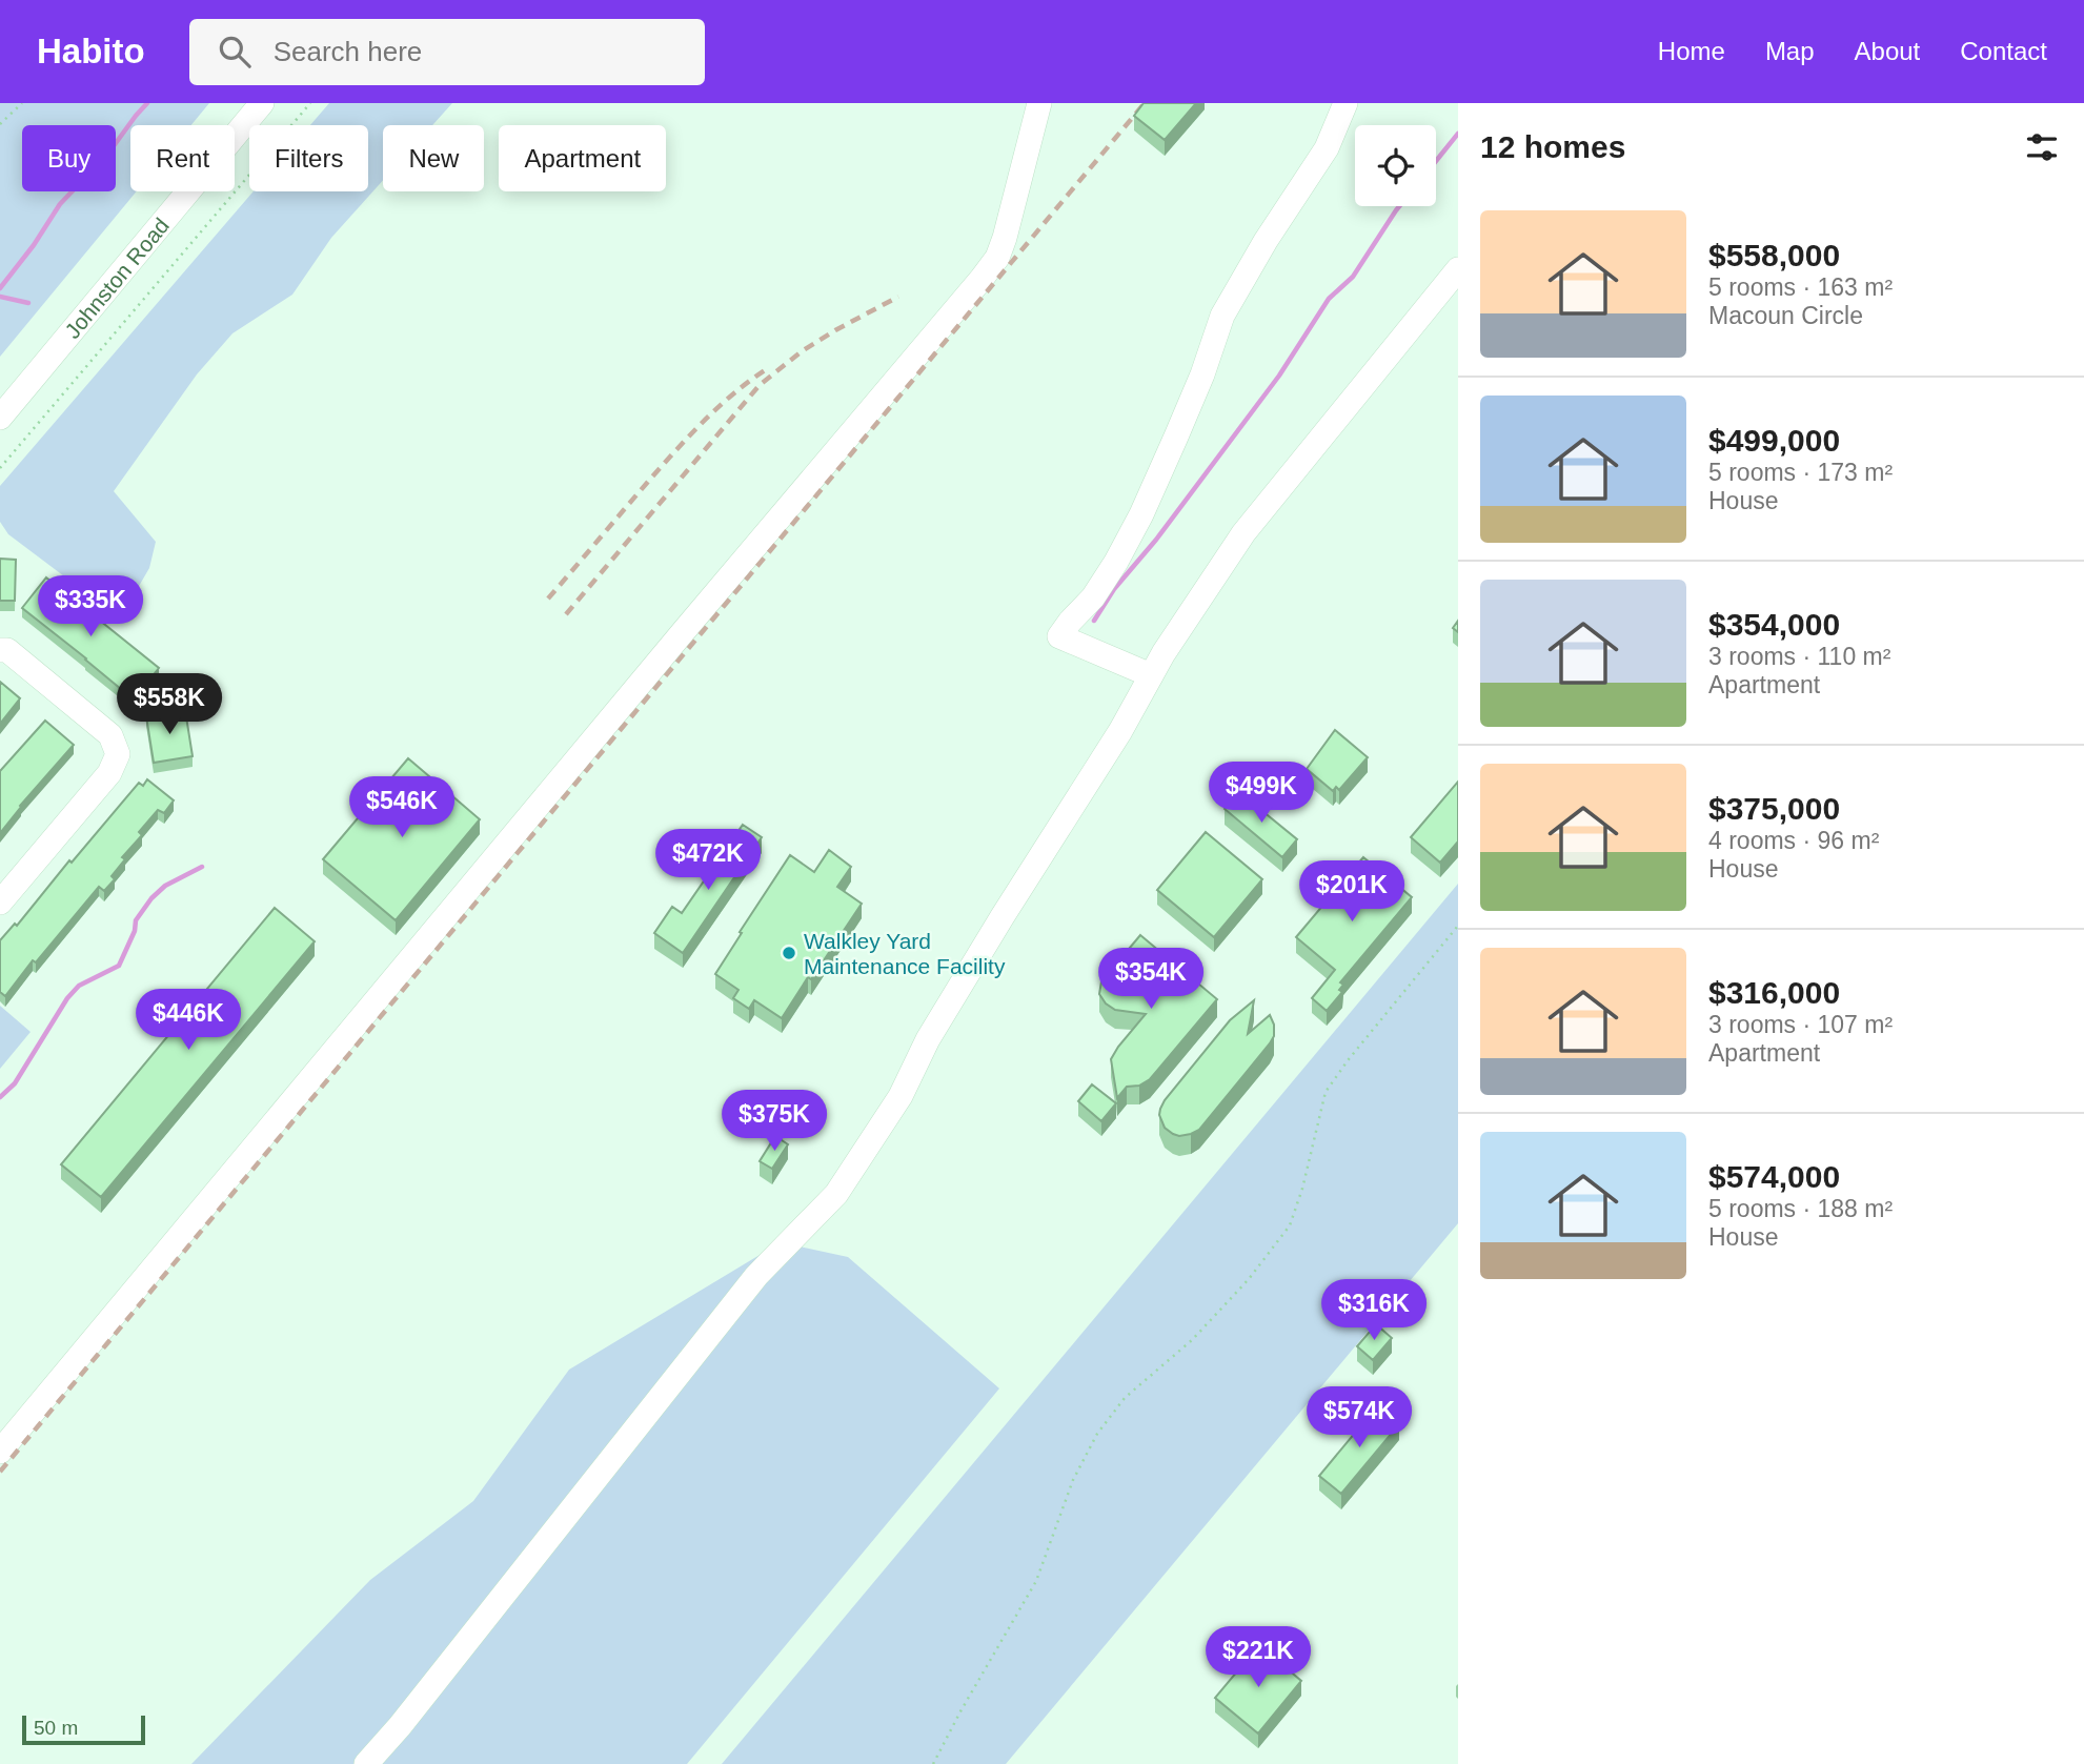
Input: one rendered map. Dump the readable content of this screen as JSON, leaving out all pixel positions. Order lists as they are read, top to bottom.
{
  "streets": {
    "street": ["Johnston Road"]
  },
  "places": ["Walkley Yard Maintenance Facility"],
  "scale_bar": "50 m",
  "page": {
    "header": "Habito",
    "search": "Search here",
    "nav": [
      "Home",
      "Map",
      "About",
      "Contact"
    ],
    "heading": "12 homes",
    "chip": [
      "Buy",
      "Rent",
      "Filters",
      "New",
      "Apartment"
    ],
    "list": [
      {
        "name": "$558,000",
        "note": "5 rooms · 163 m² · Macoun Circle"
      },
      {
        "name": "$499,000",
        "note": "5 rooms · 173 m² · House"
      },
      {
        "name": "$354,000",
        "note": "3 rooms · 110 m² · Apartment"
      },
      {
        "name": "$375,000",
        "note": "4 rooms · 96 m² · House"
      },
      {
        "name": "$316,000",
        "note": "3 rooms · 107 m² · Apartment"
      },
      {
        "name": "$574,000",
        "note": "5 rooms · 188 m² · House"
      }
    ],
    "price": [
      "$335K",
      "$558K",
      "$499K",
      "$546K",
      "$472K",
      "$201K",
      "$354K",
      "$446K",
      "$375K",
      "$316K",
      "$574K",
      "$221K"
    ],
    "scale": "50 m"
  }
}
